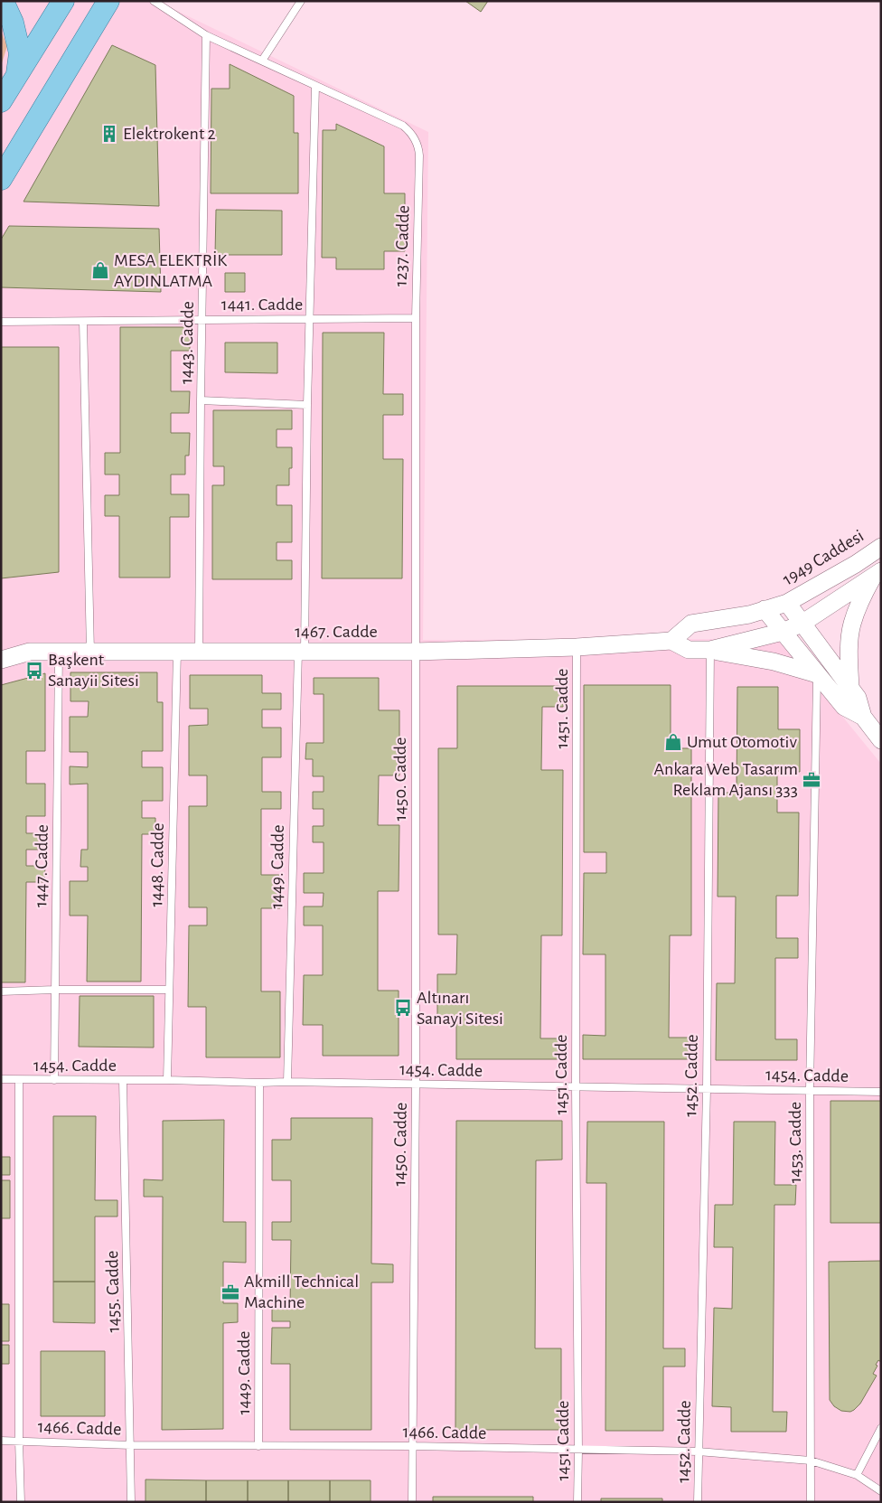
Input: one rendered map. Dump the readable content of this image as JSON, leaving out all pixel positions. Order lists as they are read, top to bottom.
{
  "streets": {
    "street": ["1949 Caddesi", "1467. Cadde"],
    "lane": [
      "1237. Cadde",
      "1441. Cadde",
      "1443. Cadde",
      "1451. Cadde",
      "1450. Cadde",
      "1448. Cadde",
      "1447. Cadde",
      "1449. Cadde",
      "1454. Cadde",
      "1452. Cadde",
      "1453. Cadde",
      "1455. Cadde",
      "1466. Cadde"
    ]
  },
  "crossings": [
    ["1237. Cadde", "1441. Cadde"],
    ["1237. Cadde", "1443. Cadde"],
    ["1237. Cadde", "1467. Cadde"],
    ["1237. Cadde", "1450. Cadde"],
    ["1237. Cadde", "1449. Cadde"],
    ["1441. Cadde", "1443. Cadde"],
    ["1441. Cadde", "1449. Cadde"],
    ["1443. Cadde", "1467. Cadde"],
    ["1467. Cadde", "1451. Cadde"],
    ["1467. Cadde", "1450. Cadde"],
    ["1467. Cadde", "1448. Cadde"],
    ["1467. Cadde", "1447. Cadde"],
    ["1467. Cadde", "1449. Cadde"],
    ["1467. Cadde", "1452. Cadde"],
    ["1451. Cadde", "1454. Cadde"],
    ["1451. Cadde", "1466. Cadde"],
    ["1450. Cadde", "1454. Cadde"],
    ["1450. Cadde", "1466. Cadde"],
    ["1448. Cadde", "1454. Cadde"],
    ["1447. Cadde", "1454. Cadde"],
    ["1449. Cadde", "1454. Cadde"],
    ["1449. Cadde", "1466. Cadde"],
    ["1454. Cadde", "1452. Cadde"],
    ["1454. Cadde", "1453. Cadde"],
    ["1454. Cadde", "1455. Cadde"],
    ["1452. Cadde", "1466. Cadde"],
    ["1453. Cadde", "1466. Cadde"],
    ["1455. Cadde", "1466. Cadde"]
  ],
  "places": {
    "building": ["Elektrokent 2"],
    "shop": ["MESA ELEKTRİK AYDINLATMA", "Umut Otomotiv"],
    "bus stop": ["Başkent Sanayii Sitesi", "Altınarı Sanayi Sitesi"],
    "office": ["Ankara Web Tasarım Reklam Ajansı 333", "Akmill Technical Machine"]
  }
}
